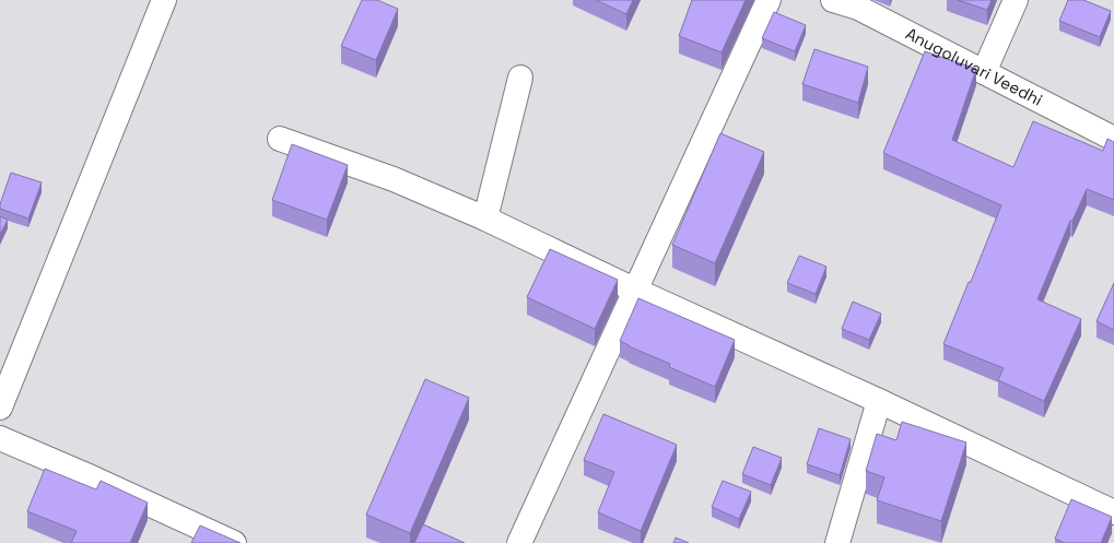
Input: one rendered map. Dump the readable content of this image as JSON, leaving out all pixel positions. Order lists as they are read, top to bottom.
{
  "streets": {
    "street": ["Anugoluvari Veedhi"]
  }
}
